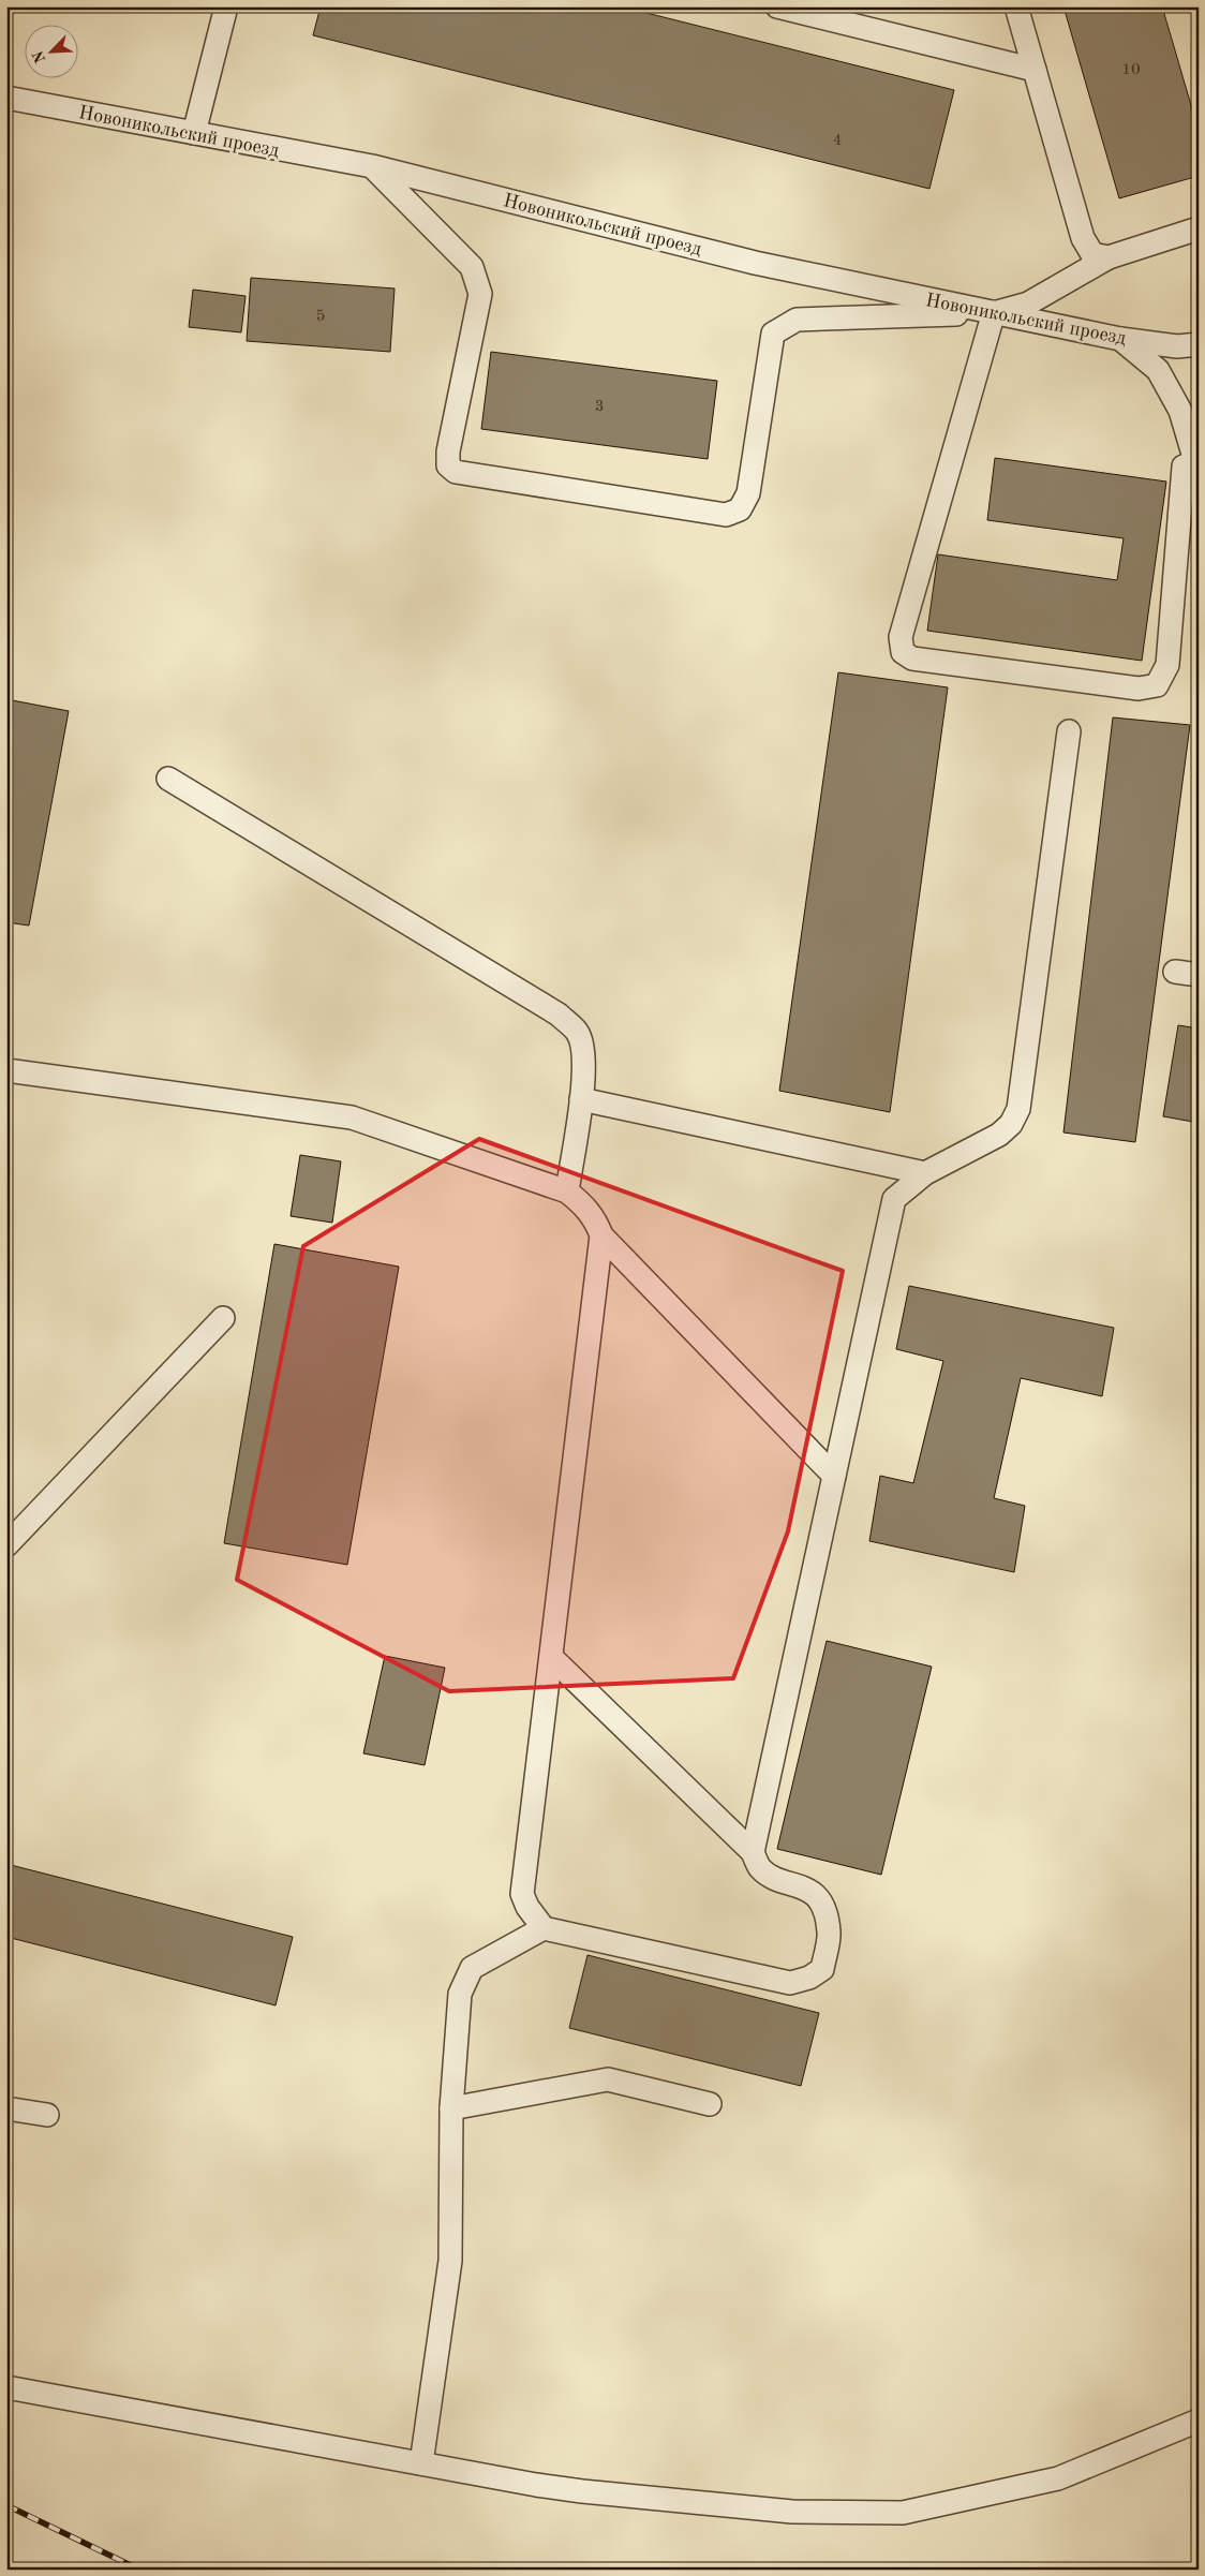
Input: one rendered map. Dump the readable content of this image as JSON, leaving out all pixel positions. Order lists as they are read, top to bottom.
{
  "streets": {
    "lane": ["Новоникольский проезд"]
  },
  "house_numbers": [
    "10",
    "4",
    "5",
    "3"
  ],
  "north": "bottom left"
}
